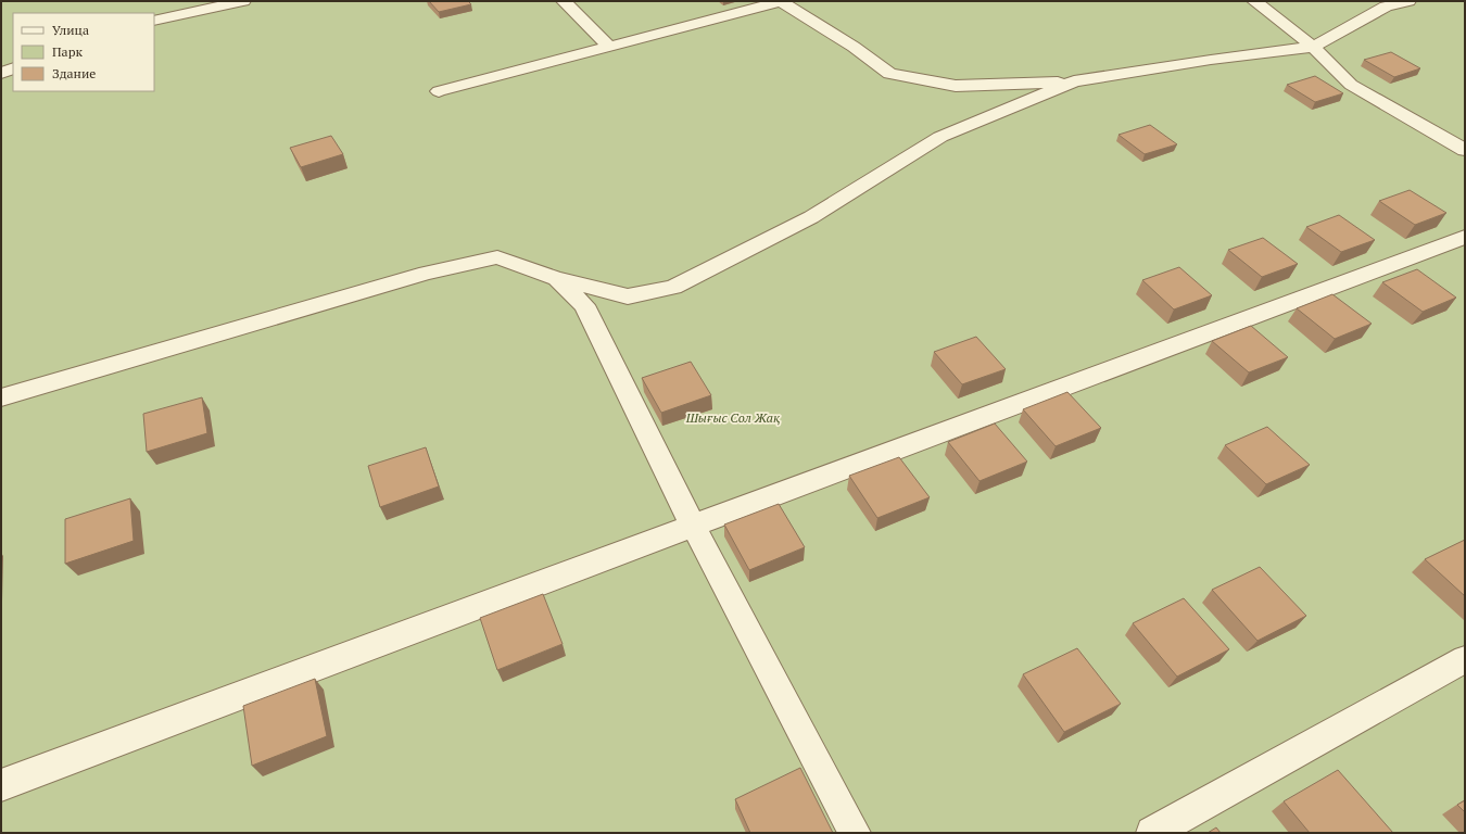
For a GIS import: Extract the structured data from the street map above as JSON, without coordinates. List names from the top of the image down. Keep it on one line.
{"parks":["Шығыс Сол Жақ"],"legend":["Улица","Парк","Здание"]}
